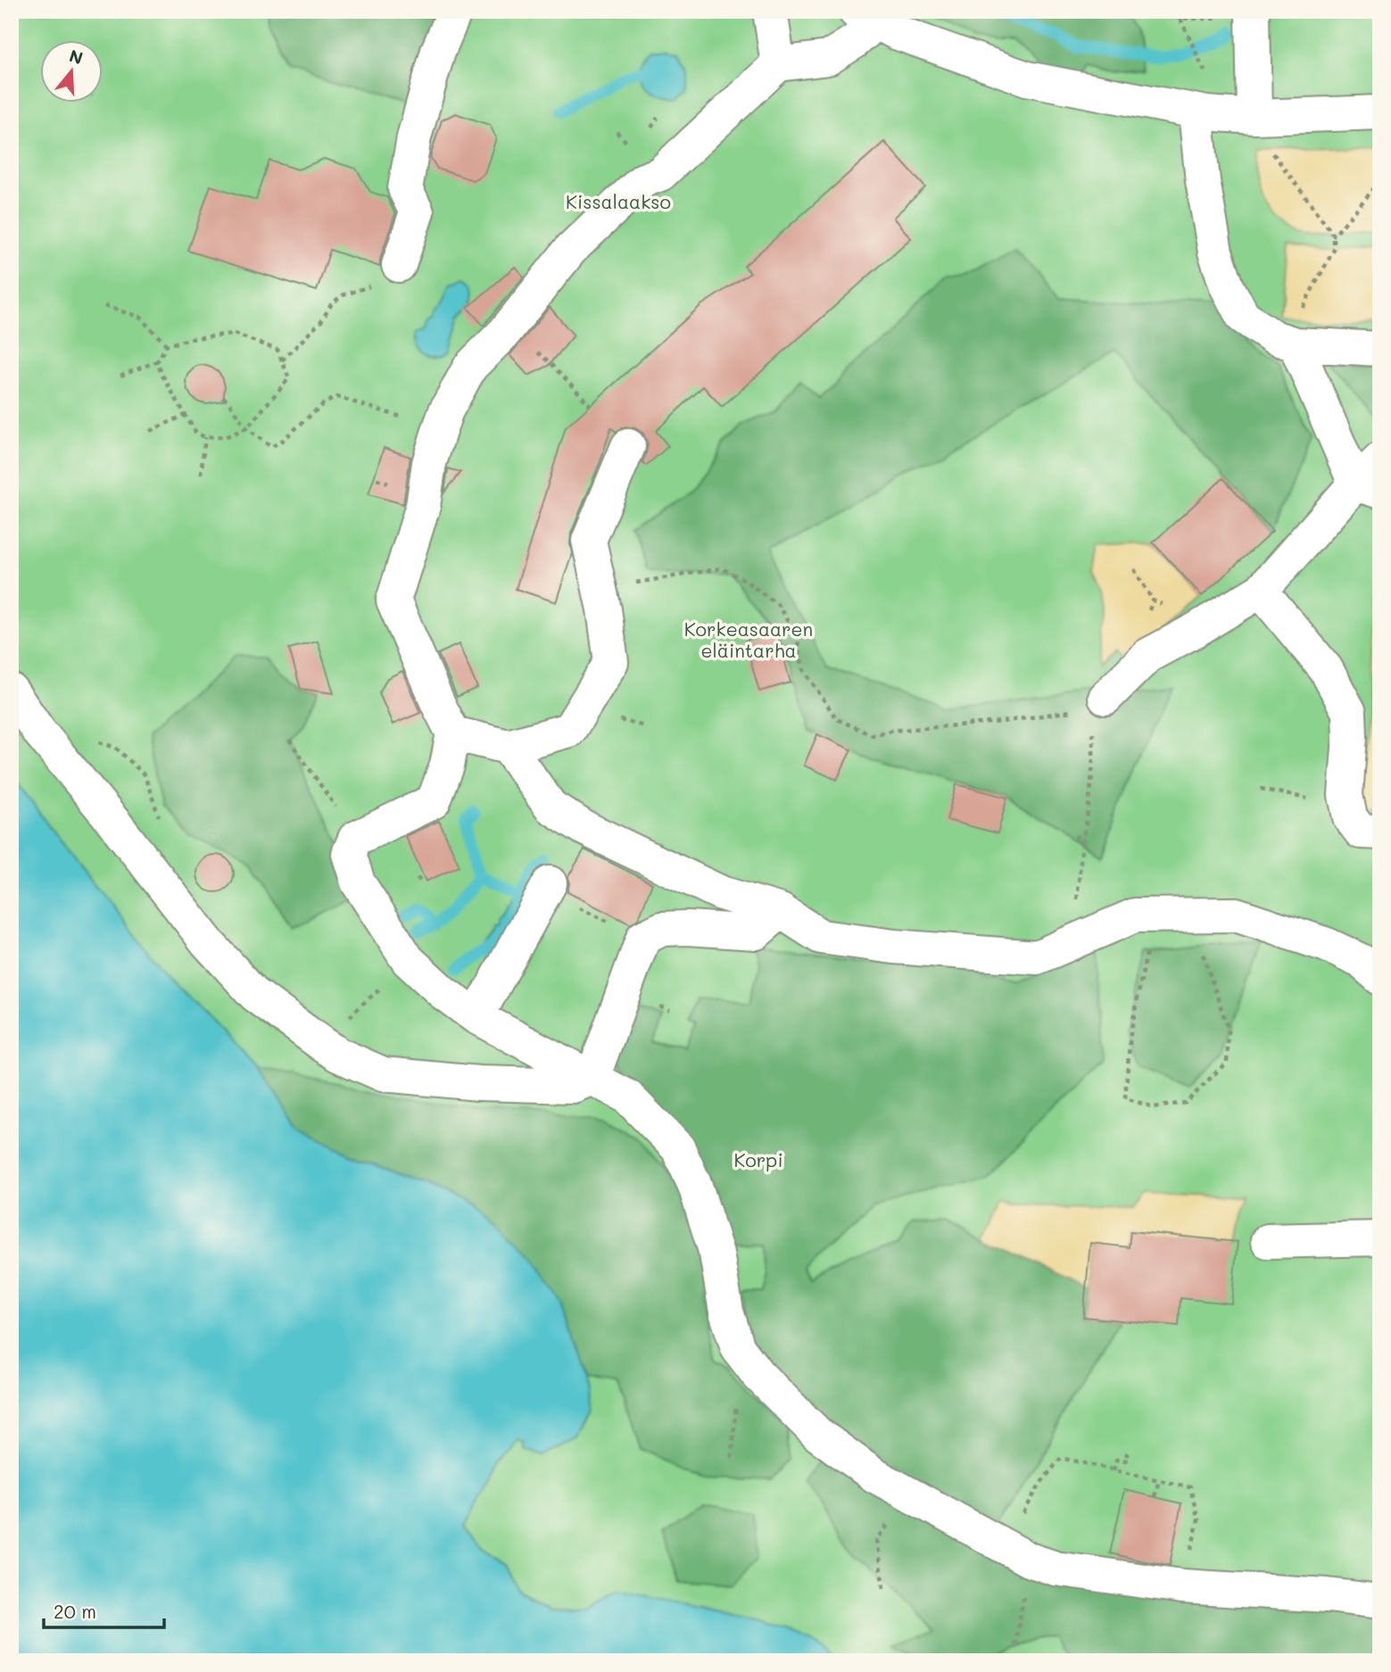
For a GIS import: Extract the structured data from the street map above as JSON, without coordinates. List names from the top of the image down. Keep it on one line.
{"parks":["Kissalaakso","Korkeasaaren eläintarha","Korpi"],"scale_bar":"20 m","north":"top"}
